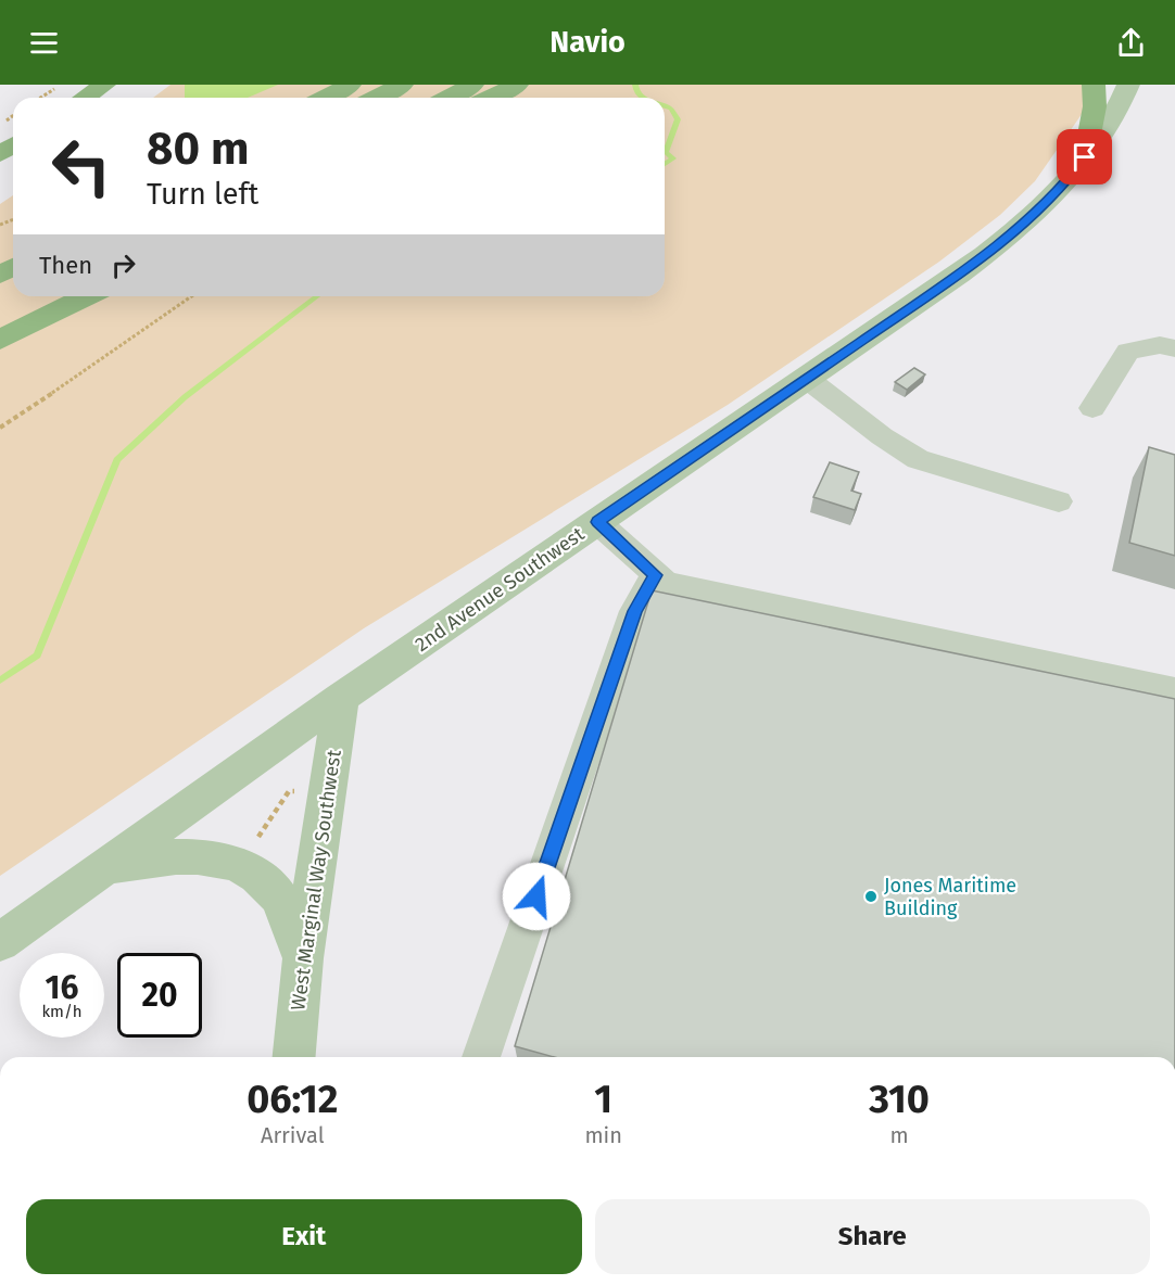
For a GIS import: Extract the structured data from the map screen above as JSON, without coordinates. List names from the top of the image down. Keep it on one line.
{"streets":{"main road":["2nd Avenue Southwest","West Marginal Way Southwest"]},"crossings":[["2nd Avenue Southwest","West Marginal Way Southwest"]],"places":["Jones Maritime Building"],"page":{"header":"Navio","turn":["80 m","Turn left"],"then":"Then","speed":"16 km/h","limit":"20","eta":["06:12","Arrival","1","min","310","m"],"buttons":["Exit","Share"]}}
